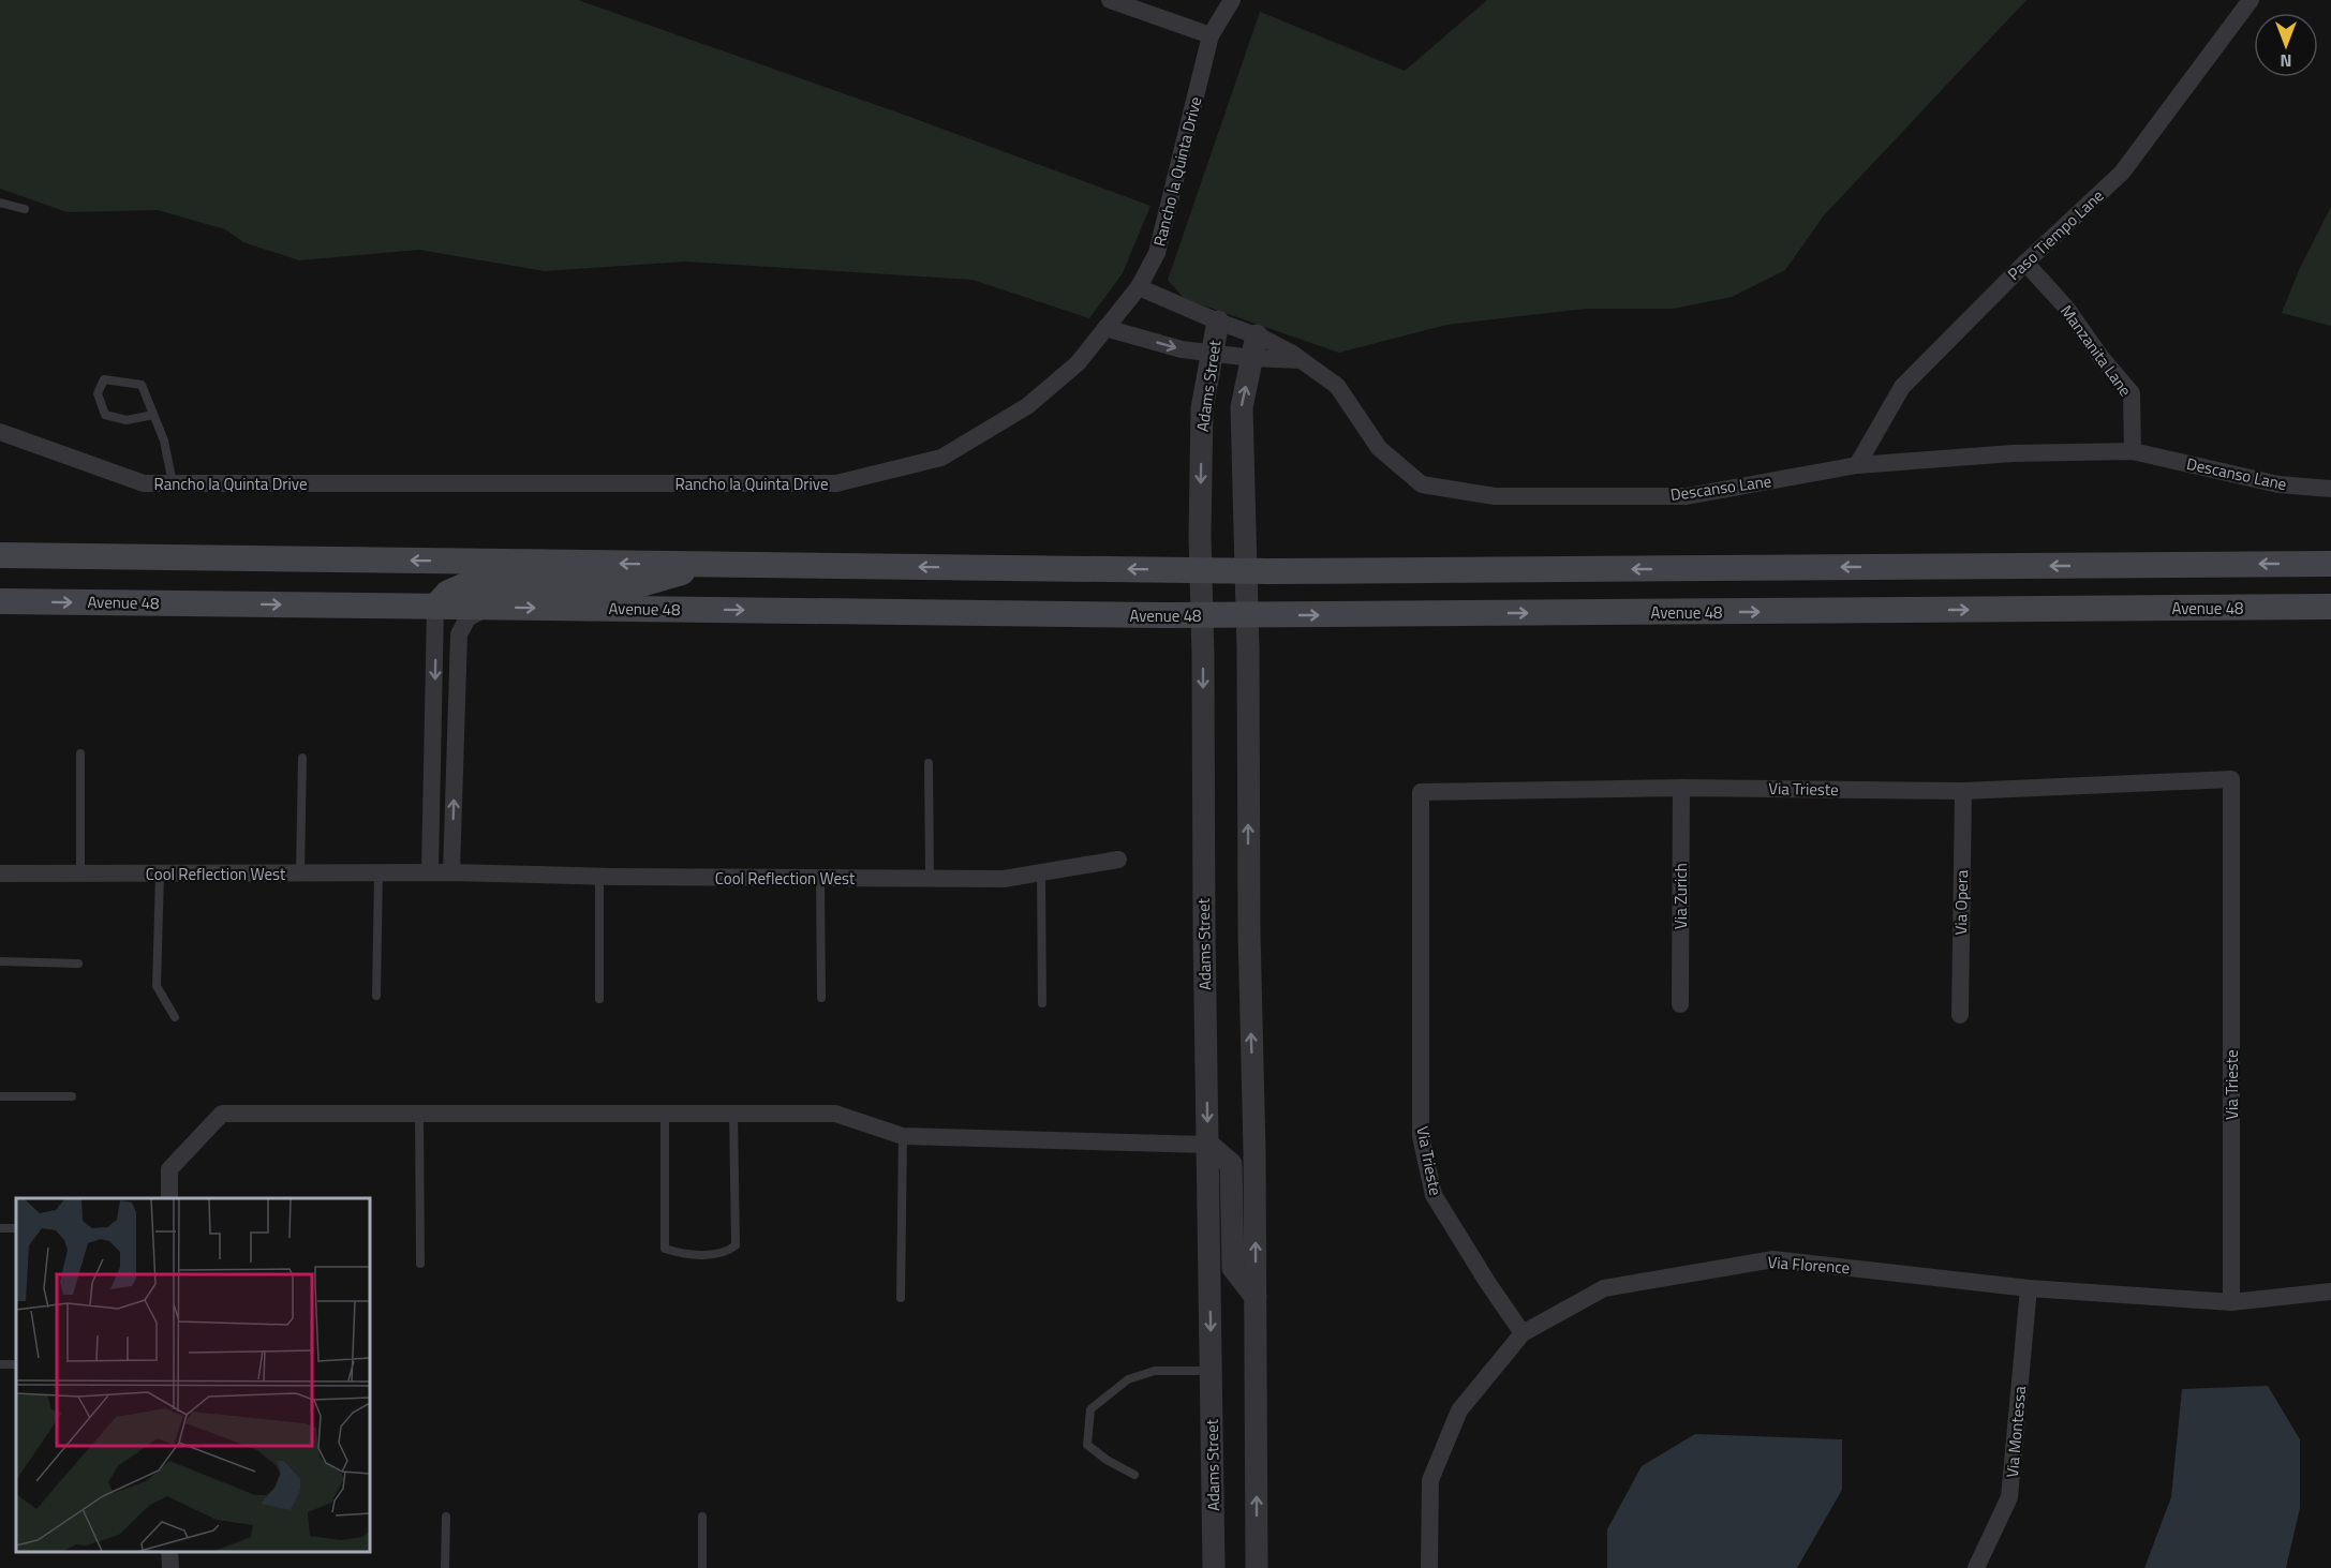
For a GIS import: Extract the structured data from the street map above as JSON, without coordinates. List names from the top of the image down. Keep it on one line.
{"streets":{"main road":["Avenue 48"],"street":["Rancho la Quinta Drive","Paso Tiempo Lane","Manzanita Lane","Adams Street","Descanso Lane","Via Trieste","Cool Reflection West","Via Zurich","Via Opera","Via Florence","Via Montessa"]},"crossings":[["Paso Tiempo Lane","Manzanita Lane"],["Paso Tiempo Lane","Descanso Lane"],["Manzanita Lane","Descanso Lane"],["Adams Street","Avenue 48"],["Via Trieste","Via Zurich"],["Via Trieste","Via Opera"],["Via Trieste","Via Florence"],["Via Florence","Via Montessa"]],"north":"bottom"}
